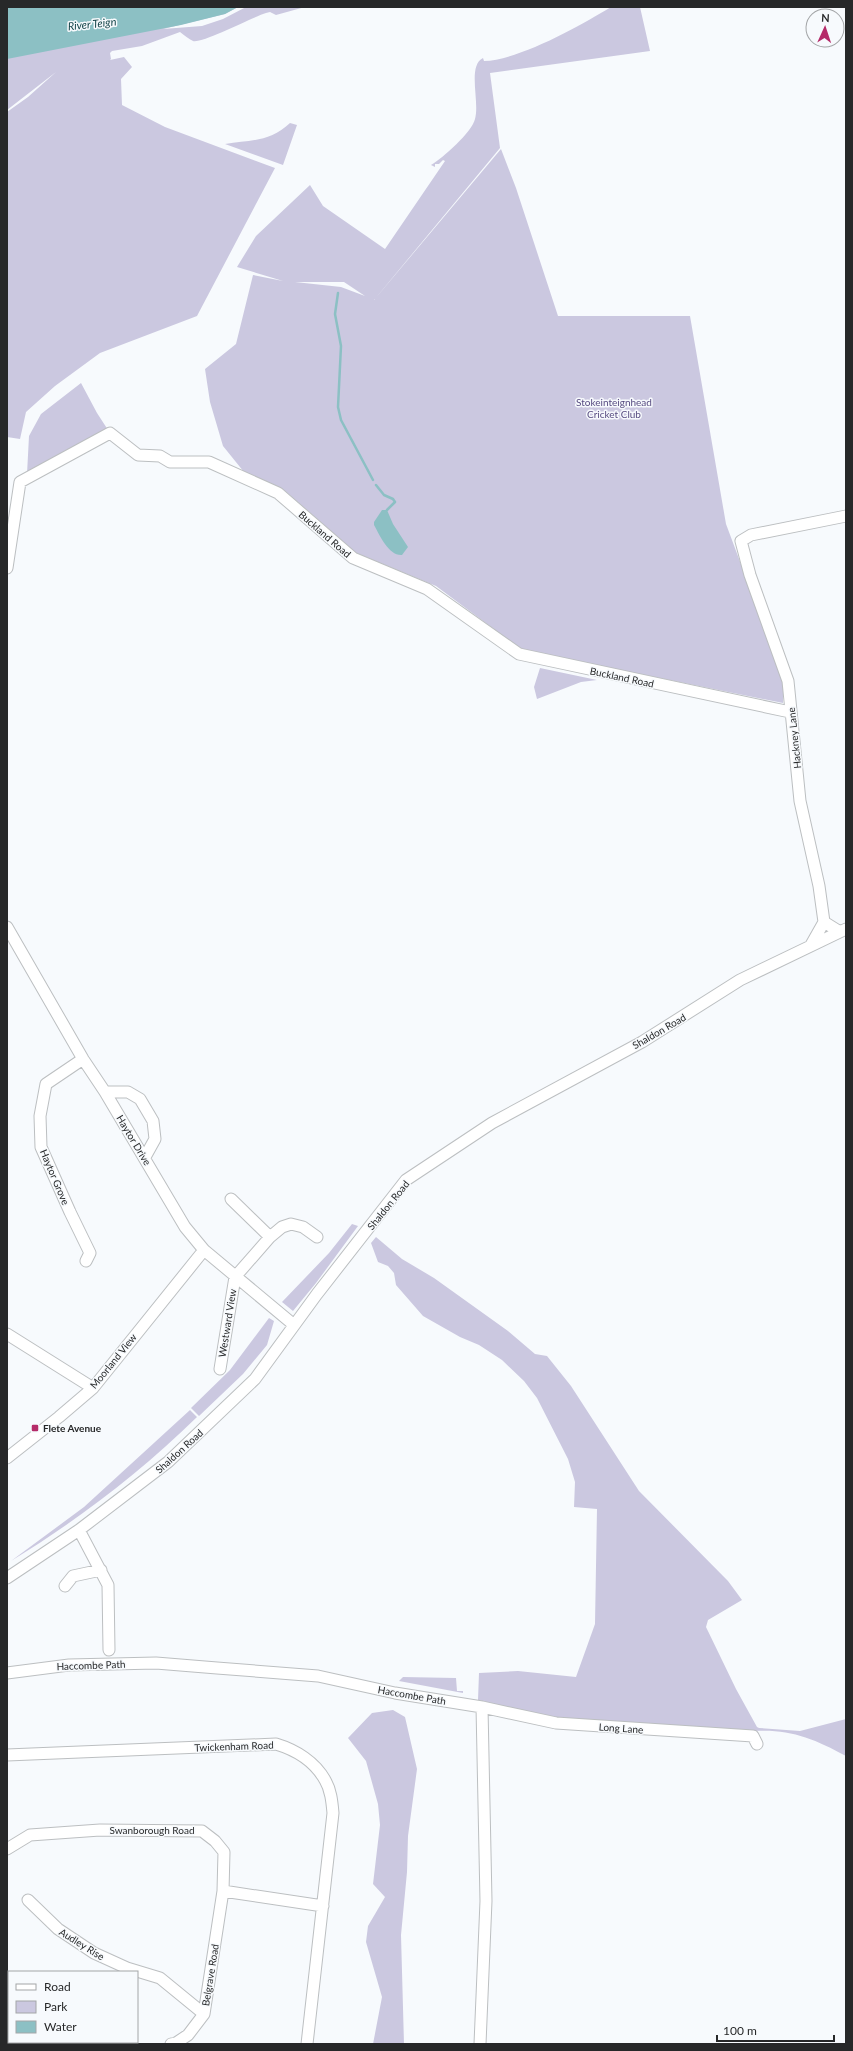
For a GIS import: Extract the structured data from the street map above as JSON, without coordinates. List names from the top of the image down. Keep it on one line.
{"streets":{"street":["Buckland Road","Hackney Lane","Shaldon Road","Haytor Drive","Haytor Grove","Westward View","Moorland View","Haccombe Path","Long Lane","Twickenham Road","Swanborough Road","Audley Rise","Belgrave Road"]},"crossings":[["Buckland Road","Hackney Lane"],["Shaldon Road","Haytor Drive"],["Haytor Drive","Haytor Grove"],["Haytor Drive","Westward View"],["Haytor Drive","Moorland View"],["Haccombe Path","Long Lane"],["Swanborough Road","Belgrave Road"],["Audley Rise","Belgrave Road"]],"water":["River Teign"],"parks":["Stokeinteignhead Cricket Club"],"places":{"transit":["Flete Avenue"]},"legend":["Road","Park","Water"],"scale_bar":"100 m","north":"top"}
